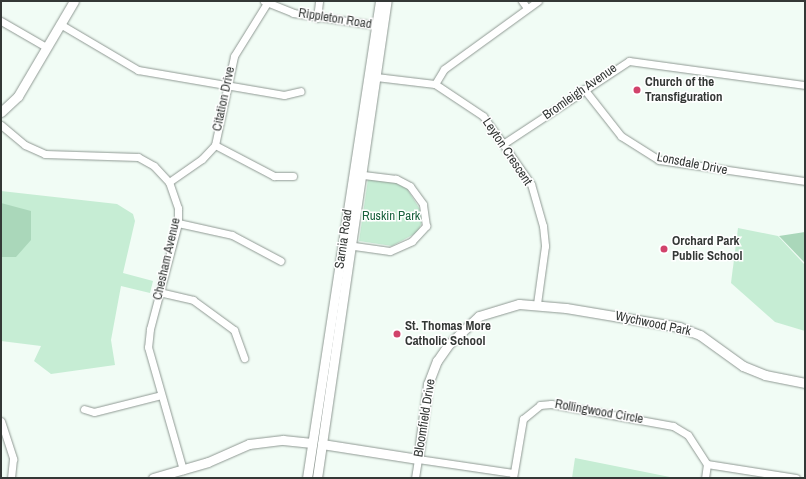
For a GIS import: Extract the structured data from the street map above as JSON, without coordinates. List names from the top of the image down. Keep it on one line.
{"streets":{"street":["Rippleton Road","Bromleigh Avenue","Citation Drive","Leyton Crescent","Lonsdale Drive","Sarnia Road","Chesham Avenue","Wychwood Park","Rollingwood Circle","Bloomfield Drive"]},"crossings":[["Rippleton Road","Citation Drive"],["Rippleton Road","Sarnia Road"],["Bromleigh Avenue","Leyton Crescent"],["Bromleigh Avenue","Lonsdale Drive"],["Citation Drive","Chesham Avenue"],["Leyton Crescent","Sarnia Road"],["Leyton Crescent","Wychwood Park"],["Leyton Crescent","Bloomfield Drive"],["Wychwood Park","Bloomfield Drive"]],"parks":["Ruskin Park"],"places":["Church of the Transfiguration","Orchard Park Public School","St. Thomas More Catholic School"]}
